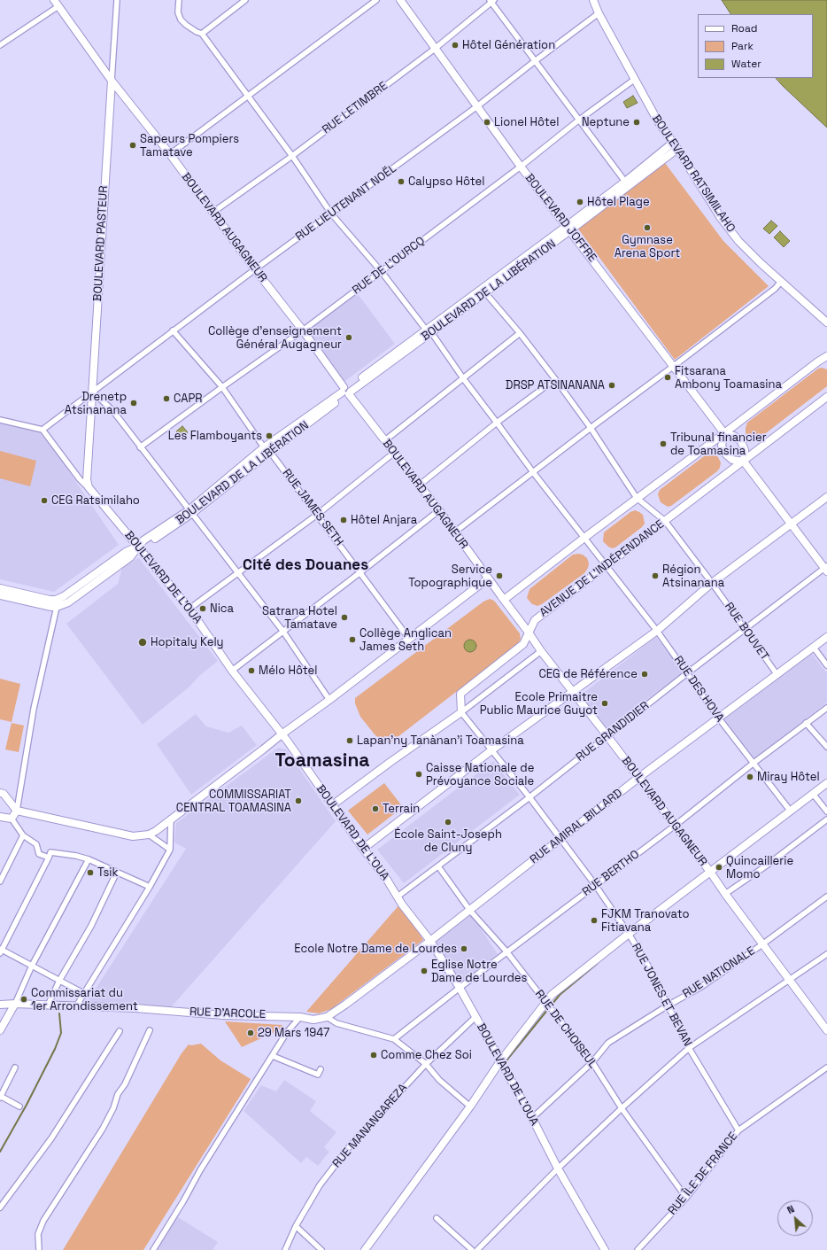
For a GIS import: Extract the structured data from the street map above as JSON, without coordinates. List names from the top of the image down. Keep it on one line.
{"streets":{"street":["RUE LETIMBRE","BOULEVARD RATSIMILAHO","RUE LIEUTENANT NOËL","BOULEVARD JOFFRE","BOULEVARD AUGAGNEUR","BOULEVARD PASTEUR","RUE DE L'OURCQ","BOULEVARD DE LA LIBÉRATION","RUE JAMES SETH","AVENUE DE L'INDÉPENDANCE","BOULEVARD DE L'OUA","RUE BOUVET","RUE DES HOVA","RUE GRANDIDIER","RUE AMIRAL BILLARD","RUE BERTHO","RUE NATIONALE","RUE JONES ET BEVAN","RUE D'ARCOLE","RUE DE CHOISEUL","RUE MANANGAREZA","RUE ÎLE DE FRANCE"]},"crossings":[["RUE LETIMBRE","BOULEVARD JOFFRE"],["RUE LETIMBRE","BOULEVARD AUGAGNEUR"],["RUE LETIMBRE","RUE DES HOVA"],["BOULEVARD RATSIMILAHO","RUE LIEUTENANT NOËL"],["BOULEVARD RATSIMILAHO","RUE DE L'OURCQ"],["BOULEVARD RATSIMILAHO","BOULEVARD DE LA LIBÉRATION"],["RUE LIEUTENANT NOËL","BOULEVARD JOFFRE"],["RUE LIEUTENANT NOËL","BOULEVARD AUGAGNEUR"],["RUE LIEUTENANT NOËL","BOULEVARD PASTEUR"],["RUE LIEUTENANT NOËL","RUE JAMES SETH"],["RUE LIEUTENANT NOËL","BOULEVARD DE L'OUA"],["RUE LIEUTENANT NOËL","RUE DES HOVA"],["BOULEVARD JOFFRE","RUE DE L'OURCQ"],["BOULEVARD JOFFRE","BOULEVARD DE LA LIBÉRATION"],["BOULEVARD AUGAGNEUR","BOULEVARD PASTEUR"],["BOULEVARD AUGAGNEUR","RUE DE L'OURCQ"],["BOULEVARD AUGAGNEUR","BOULEVARD DE LA LIBÉRATION"],["BOULEVARD AUGAGNEUR","AVENUE DE L'INDÉPENDANCE"],["BOULEVARD AUGAGNEUR","RUE GRANDIDIER"],["BOULEVARD AUGAGNEUR","RUE AMIRAL BILLARD"],["BOULEVARD AUGAGNEUR","RUE BERTHO"],["BOULEVARD AUGAGNEUR","RUE NATIONALE"],["BOULEVARD PASTEUR","BOULEVARD DE L'OUA"],["RUE DE L'OURCQ","RUE JAMES SETH"],["RUE DE L'OURCQ","RUE DES HOVA"],["BOULEVARD DE LA LIBÉRATION","RUE JAMES SETH"],["BOULEVARD DE LA LIBÉRATION","BOULEVARD DE L'OUA"],["BOULEVARD DE LA LIBÉRATION","RUE BOUVET"],["BOULEVARD DE LA LIBÉRATION","RUE DES HOVA"],["AVENUE DE L'INDÉPENDANCE","RUE BOUVET"],["AVENUE DE L'INDÉPENDANCE","RUE DES HOVA"],["AVENUE DE L'INDÉPENDANCE","RUE JONES ET BEVAN"],["BOULEVARD DE L'OUA","RUE GRANDIDIER"],["BOULEVARD DE L'OUA","RUE AMIRAL BILLARD"],["BOULEVARD DE L'OUA","RUE BERTHO"],["BOULEVARD DE L'OUA","RUE NATIONALE"],["BOULEVARD DE L'OUA","RUE D'ARCOLE"],["BOULEVARD DE L'OUA","RUE MANANGAREZA"],["RUE BOUVET","RUE GRANDIDIER"],["RUE BOUVET","RUE AMIRAL BILLARD"],["RUE DES HOVA","RUE GRANDIDIER"],["RUE DES HOVA","RUE AMIRAL BILLARD"],["RUE DES HOVA","RUE BERTHO"],["RUE GRANDIDIER","RUE JONES ET BEVAN"],["RUE GRANDIDIER","RUE DE CHOISEUL"],["RUE AMIRAL BILLARD","RUE JONES ET BEVAN"],["RUE AMIRAL BILLARD","RUE D'ARCOLE"],["RUE AMIRAL BILLARD","RUE DE CHOISEUL"],["RUE BERTHO","RUE JONES ET BEVAN"],["RUE BERTHO","RUE DE CHOISEUL"],["RUE NATIONALE","RUE JONES ET BEVAN"],["RUE NATIONALE","RUE DE CHOISEUL"],["RUE JONES ET BEVAN","RUE ÎLE DE FRANCE"],["RUE DE CHOISEUL","RUE ÎLE DE FRANCE"]],"districts":["Cité des Douanes","Toamasina"],"places":["Hôtel Génération","Lionel Hôtel","Neptune","Sapeurs Pompiers Tamatave","Calypso Hôtel","Hôtel Plage","Gymnase Arena Sport","Collège d'enseignement Général Augagneur","Fitsarana Ambony Toamasina","DRSP ATSINANANA","CAPR","Drenetp Atsinanana","Les Flamboyants","Tribunal financier de Toamasina","CEG Ratsimilaho","Hôtel Anjara","Service Topographique","Région Atsinanana","Nica","Satrana Hotel Tamatave","Collège Anglican James Seth","Hopitaly Kely","Mélo Hôtel","CEG de Référence","Ecole Primaitre Public Maurice Guyot","Lapan'ny Tanànan'i Toamasina","Caisse Nationale de Prévoyance Sociale","Miray Hôtel","COMMISSARIAT CENTRAL TOAMASINA","Terrain","École Saint-Joseph de Cluny","Quincaillerie Momo","Tsik","FJKM Tranovato Fitiavana","Ecole Notre Dame de Lourdes","Eglise Notre Dame de Lourdes","Commissariat du 1er Arrondissement","29 Mars 1947","Comme Chez Soi"],"legend":["Road","Park","Water"],"north":"top left"}
